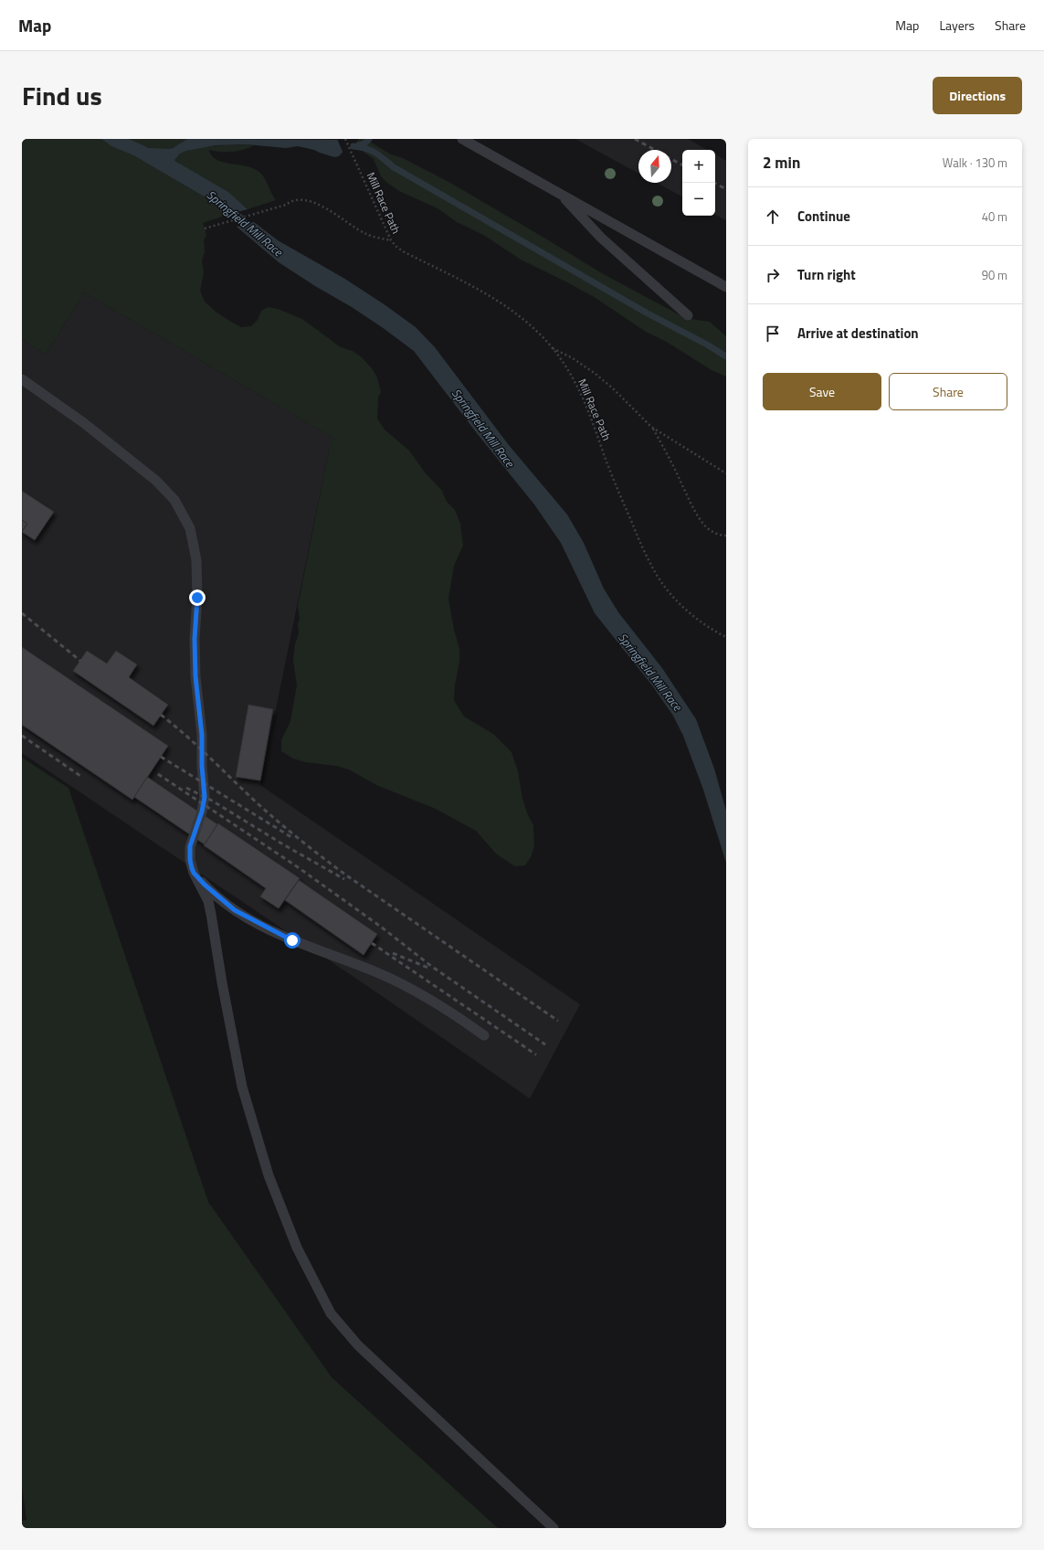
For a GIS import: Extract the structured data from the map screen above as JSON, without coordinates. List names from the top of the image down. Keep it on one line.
{"streets":{"path":["Mill Race Path"]},"water":["Springfield Mill Race"],"north":"top","page":{"header":"Map","nav":["Map","Layers","Share"],"title":"Find us","buttons":["Directions",["Save","Share"]],"heading":["2 min","Walk · 130 m"],"map_buttons":["+","−"],"list":[["Continue","40 m"],["Turn right","90 m"],"Arrive at destination"]}}
